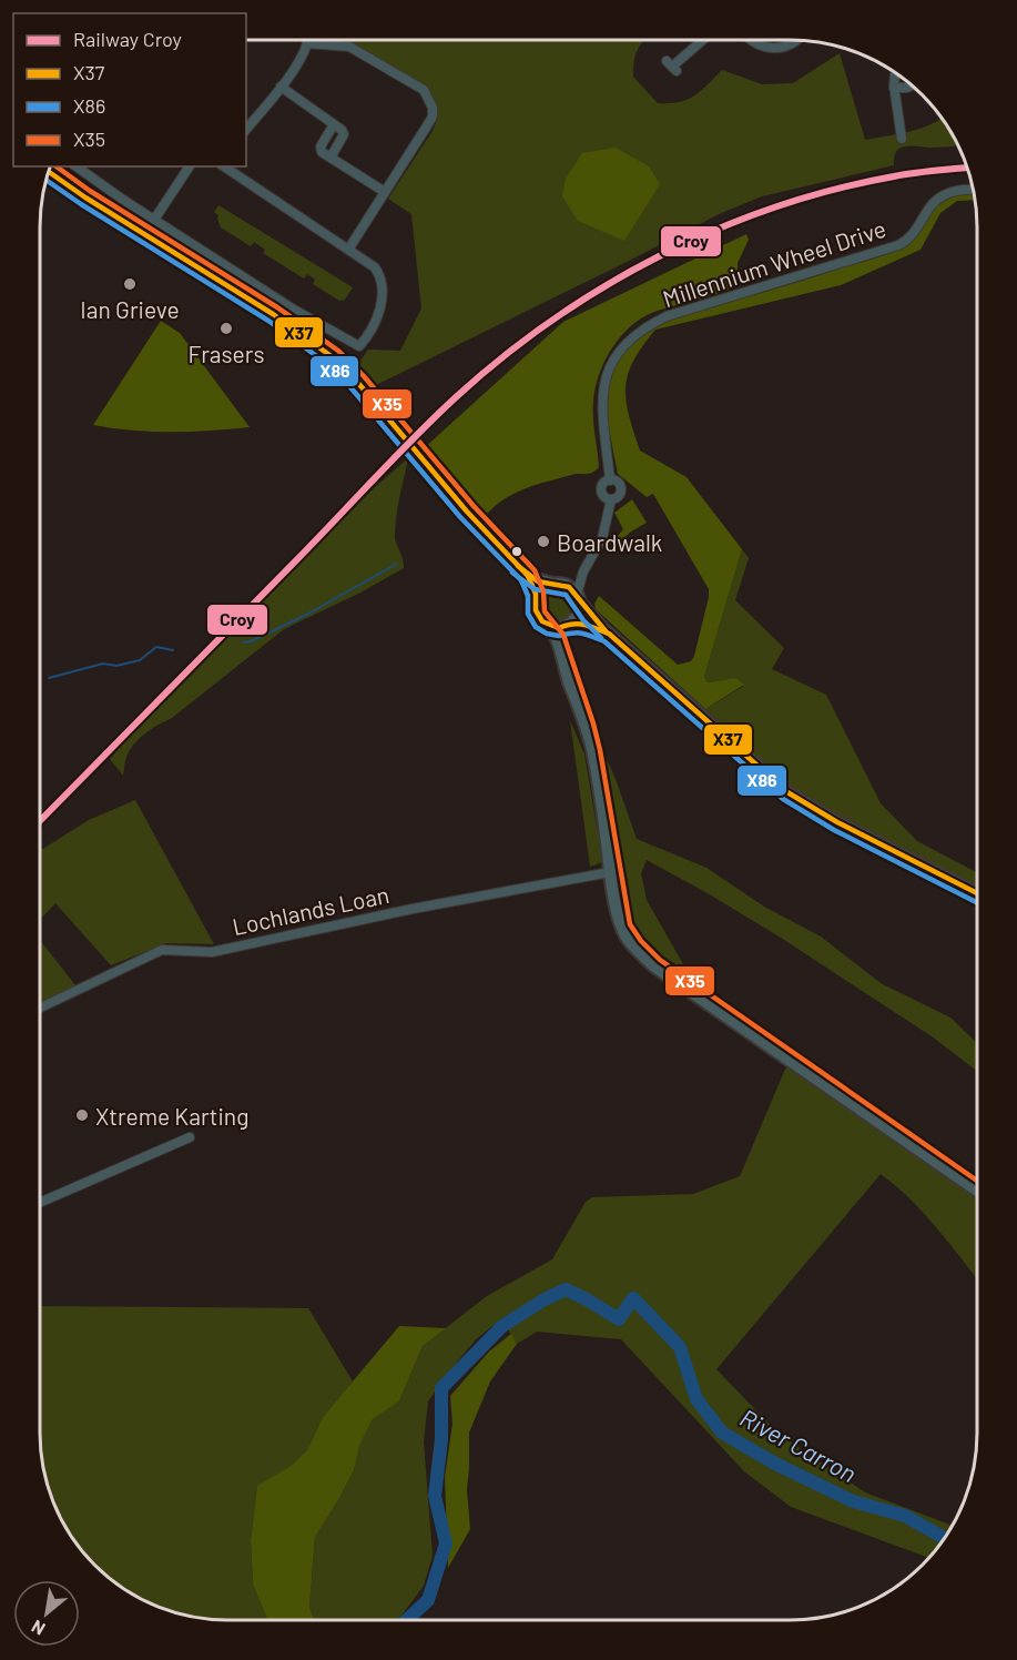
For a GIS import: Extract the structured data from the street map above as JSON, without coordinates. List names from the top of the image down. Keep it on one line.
{"streets":{"street":["Millennium Wheel Drive","Lochlands Loan"]},"water":["River Carron"],"places":["Ian Grieve","Frasers","Boardwalk","Xtreme Karting"],"lines":["transit line X35","rail line Croy","transit line X37","transit line X86"],"legend":["Railway Croy","X37","X86","X35"],"north":"bottom left"}
